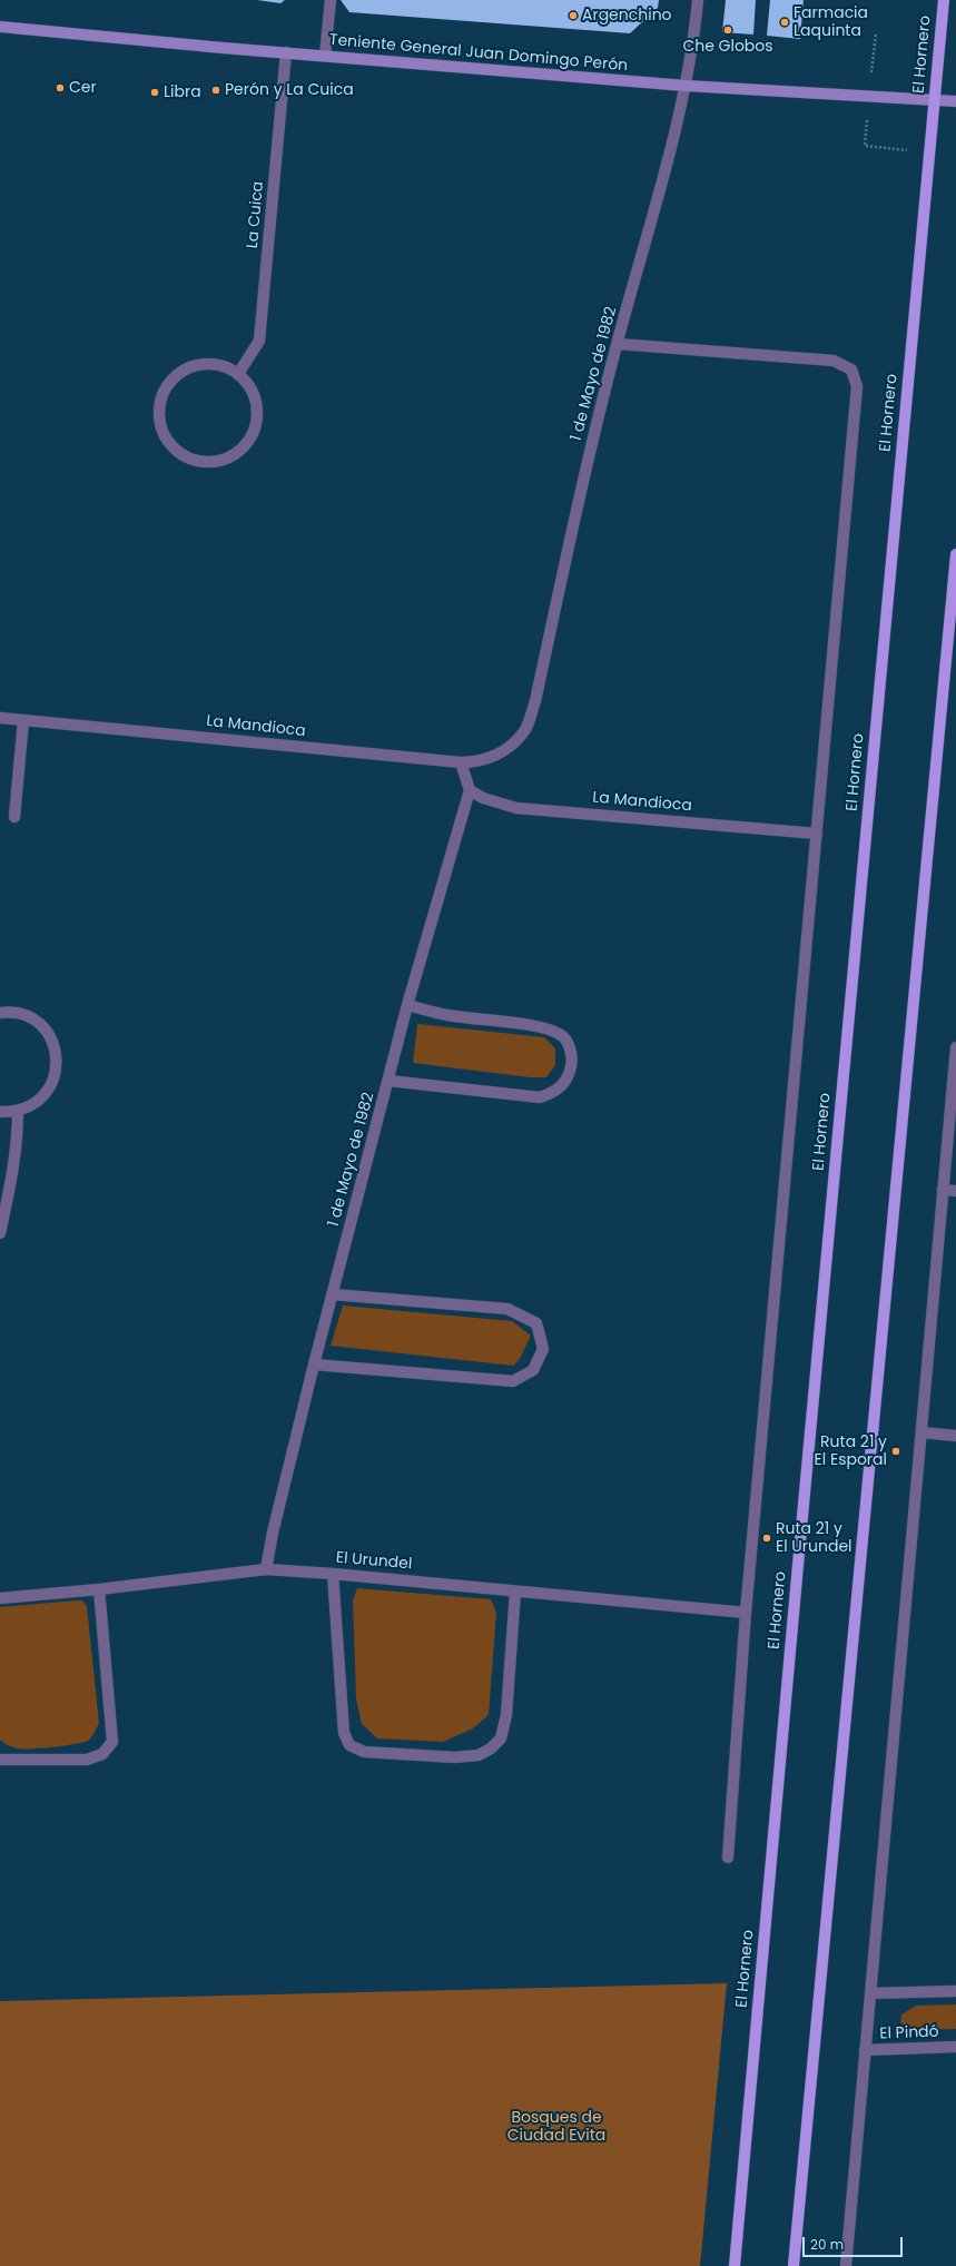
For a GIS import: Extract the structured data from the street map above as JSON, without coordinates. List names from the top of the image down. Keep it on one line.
{"streets":{"main road":["Teniente General Juan Domingo Perón","El Hornero"],"street":["La Cuica","1 de Mayo de 1982","La Mandioca","El Urundel","El Pindó"]},"crossings":[["Teniente General Juan Domingo Perón","El Hornero"],["Teniente General Juan Domingo Perón","La Cuica"],["Teniente General Juan Domingo Perón","1 de Mayo de 1982"],["El Hornero","1 de Mayo de 1982"],["El Hornero","La Mandioca"],["El Hornero","El Urundel"],["1 de Mayo de 1982","La Mandioca"],["1 de Mayo de 1982","El Urundel"]],"parks":["Bosques de Ciudad Evita"],"places":["Argenchino","Farmacia Laquinta","Che Globos","Cer","Perón y La Cuica","Libra","Ruta 21 y El Esporal","Ruta 21 y El Urundel"],"scale_bar":"20 m"}
